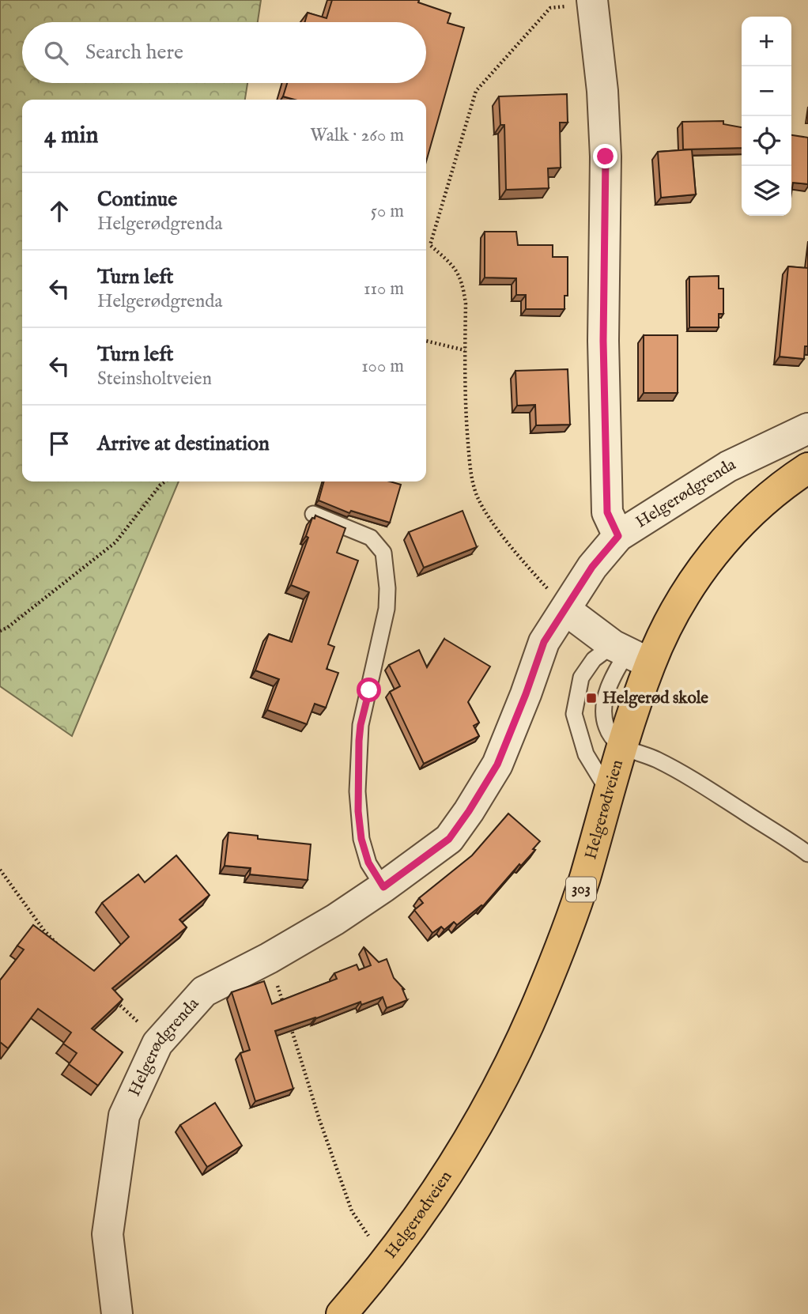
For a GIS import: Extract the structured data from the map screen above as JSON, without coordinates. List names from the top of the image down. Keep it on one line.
{"streets":{"main road":["Helgerødveien","303"],"street":["Helgerødgrenda"]},"places":{"transit":["Helgerød skole"]},"page":{"map_buttons":["+","−"],"search":"Search here","heading":["4 min","Walk · 260 m"],"list":[["Continue","Helgerødgrenda","50 m"],["Turn left","Helgerødgrenda","110 m"],["Turn left","Steinsholtveien","100 m"],"Arrive at destination"]}}
